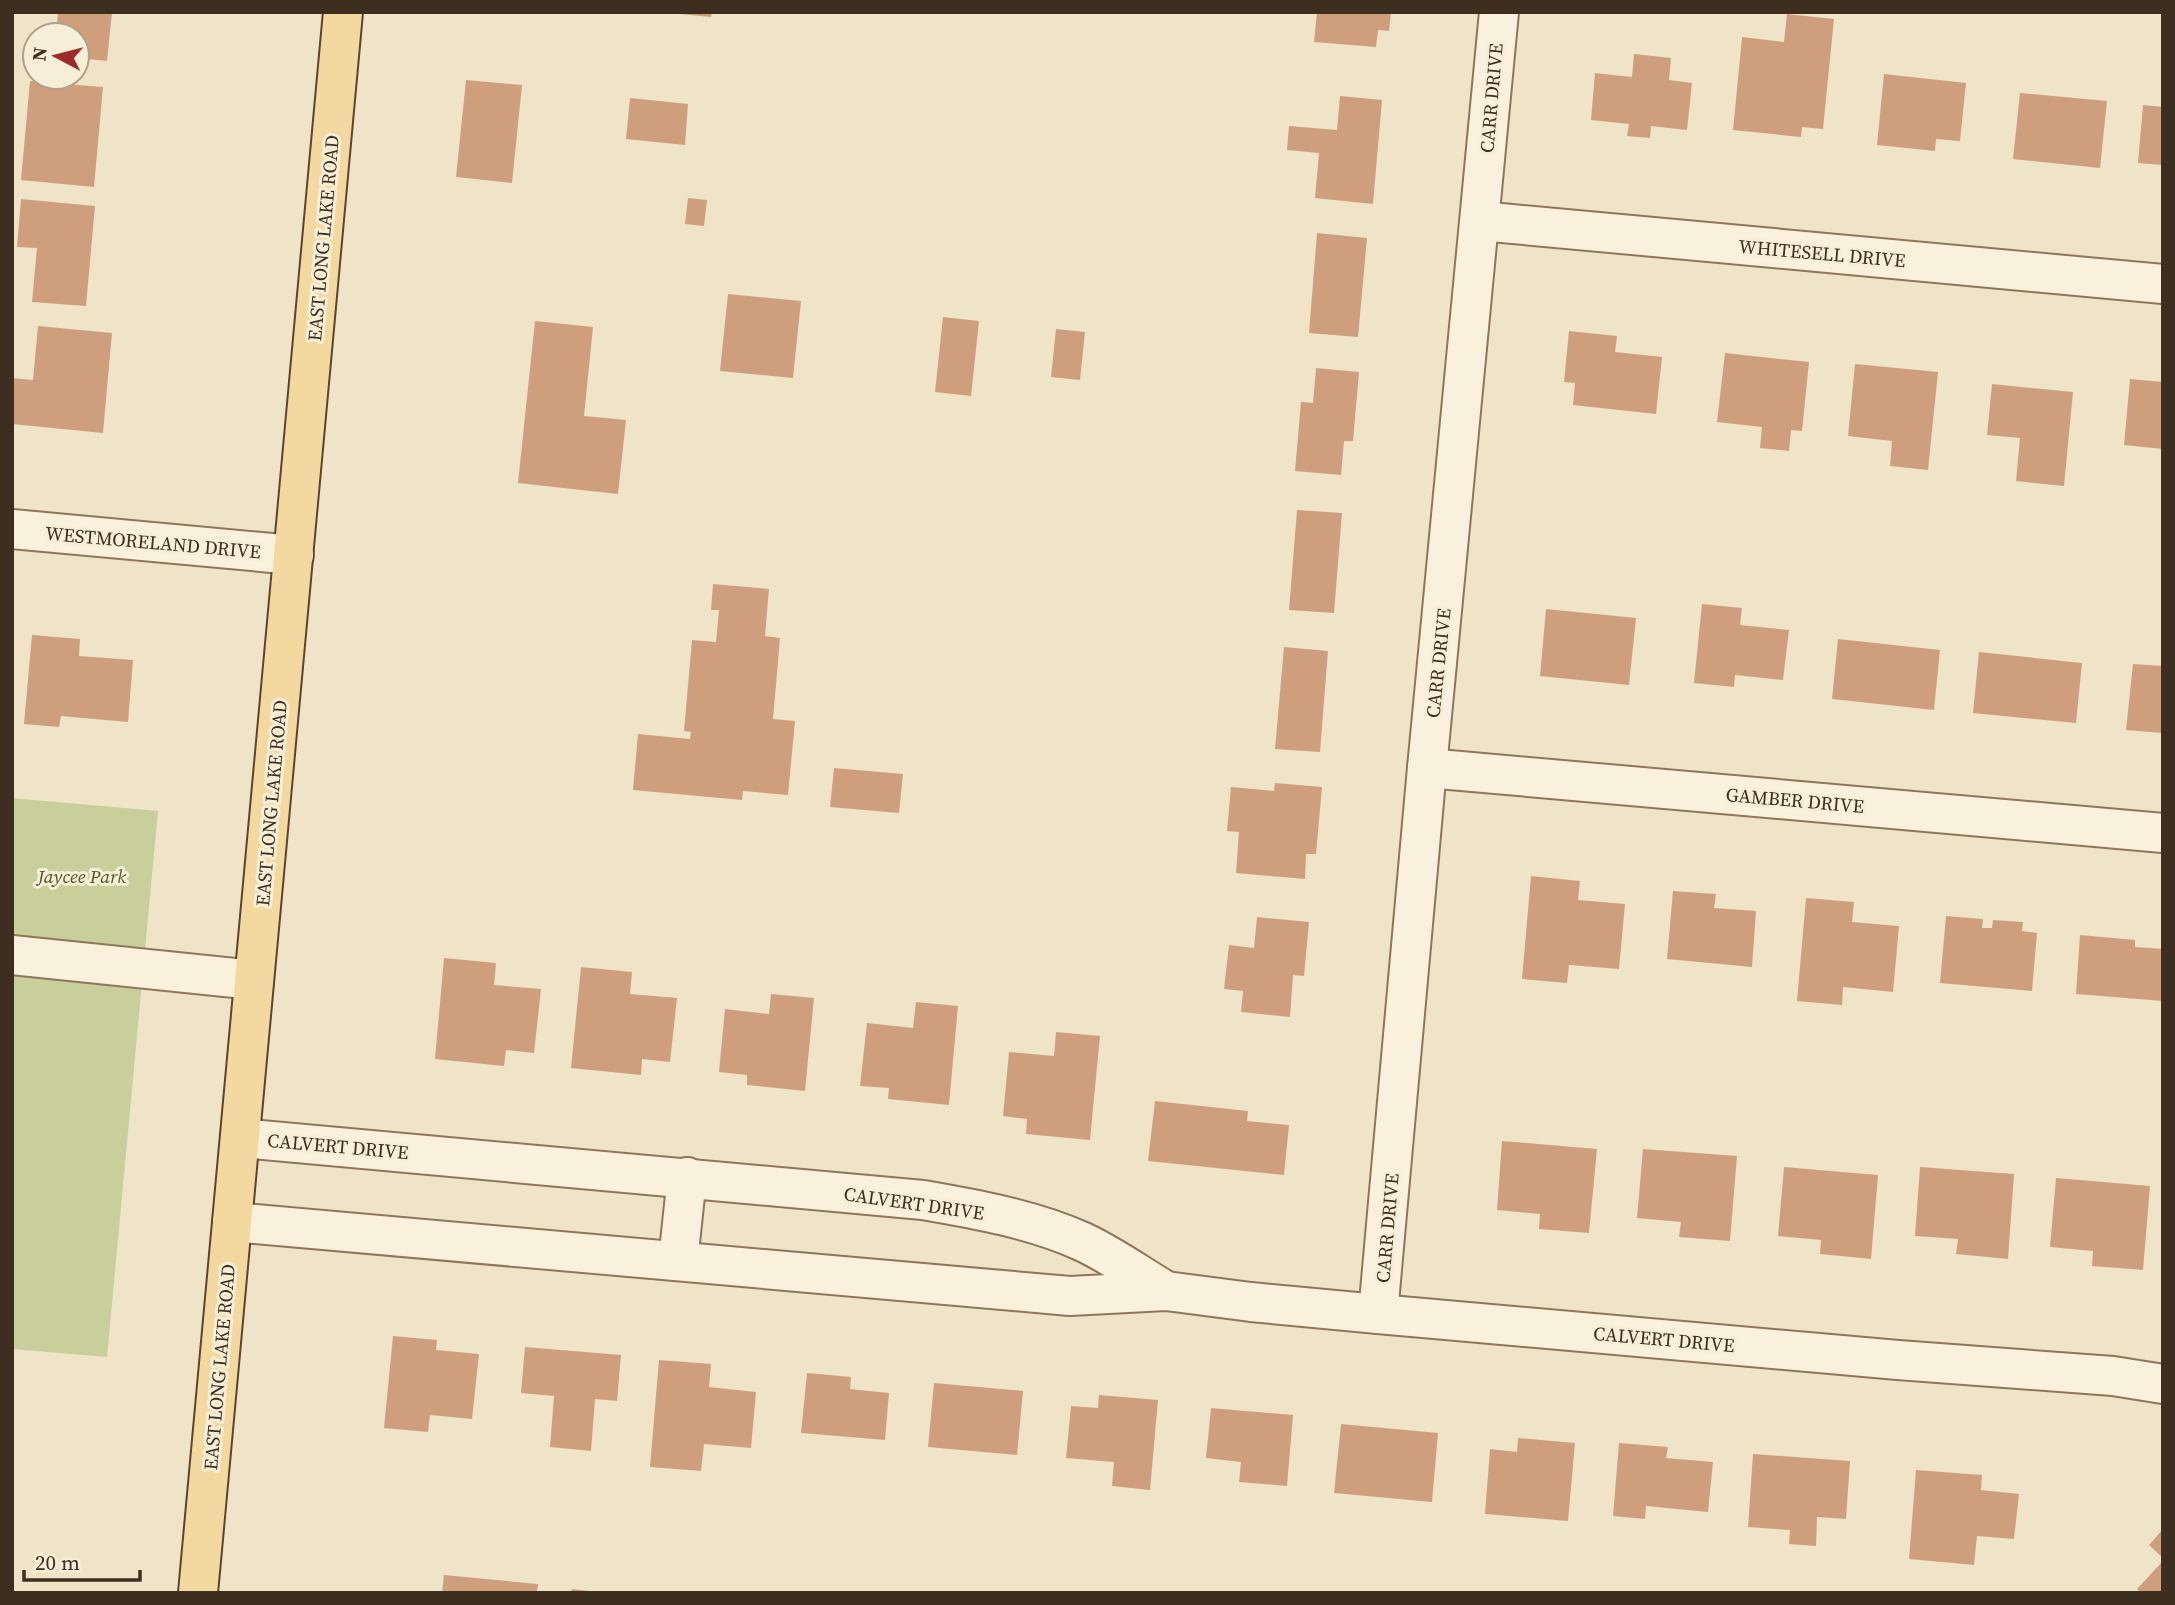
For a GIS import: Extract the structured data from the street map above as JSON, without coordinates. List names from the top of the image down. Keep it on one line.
{"streets":{"main road":["EAST LONG LAKE ROAD"],"street":["CARR DRIVE","WHITESELL DRIVE","WESTMORELAND DRIVE","GAMBER DRIVE","CALVERT DRIVE"]},"crossings":[["CARR DRIVE","WHITESELL DRIVE"],["CARR DRIVE","GAMBER DRIVE"],["CARR DRIVE","CALVERT DRIVE"],["EAST LONG LAKE ROAD","WESTMORELAND DRIVE"],["EAST LONG LAKE ROAD","CALVERT DRIVE"]],"parks":["Jaycee Park"],"scale_bar":"20 m","north":"left"}
